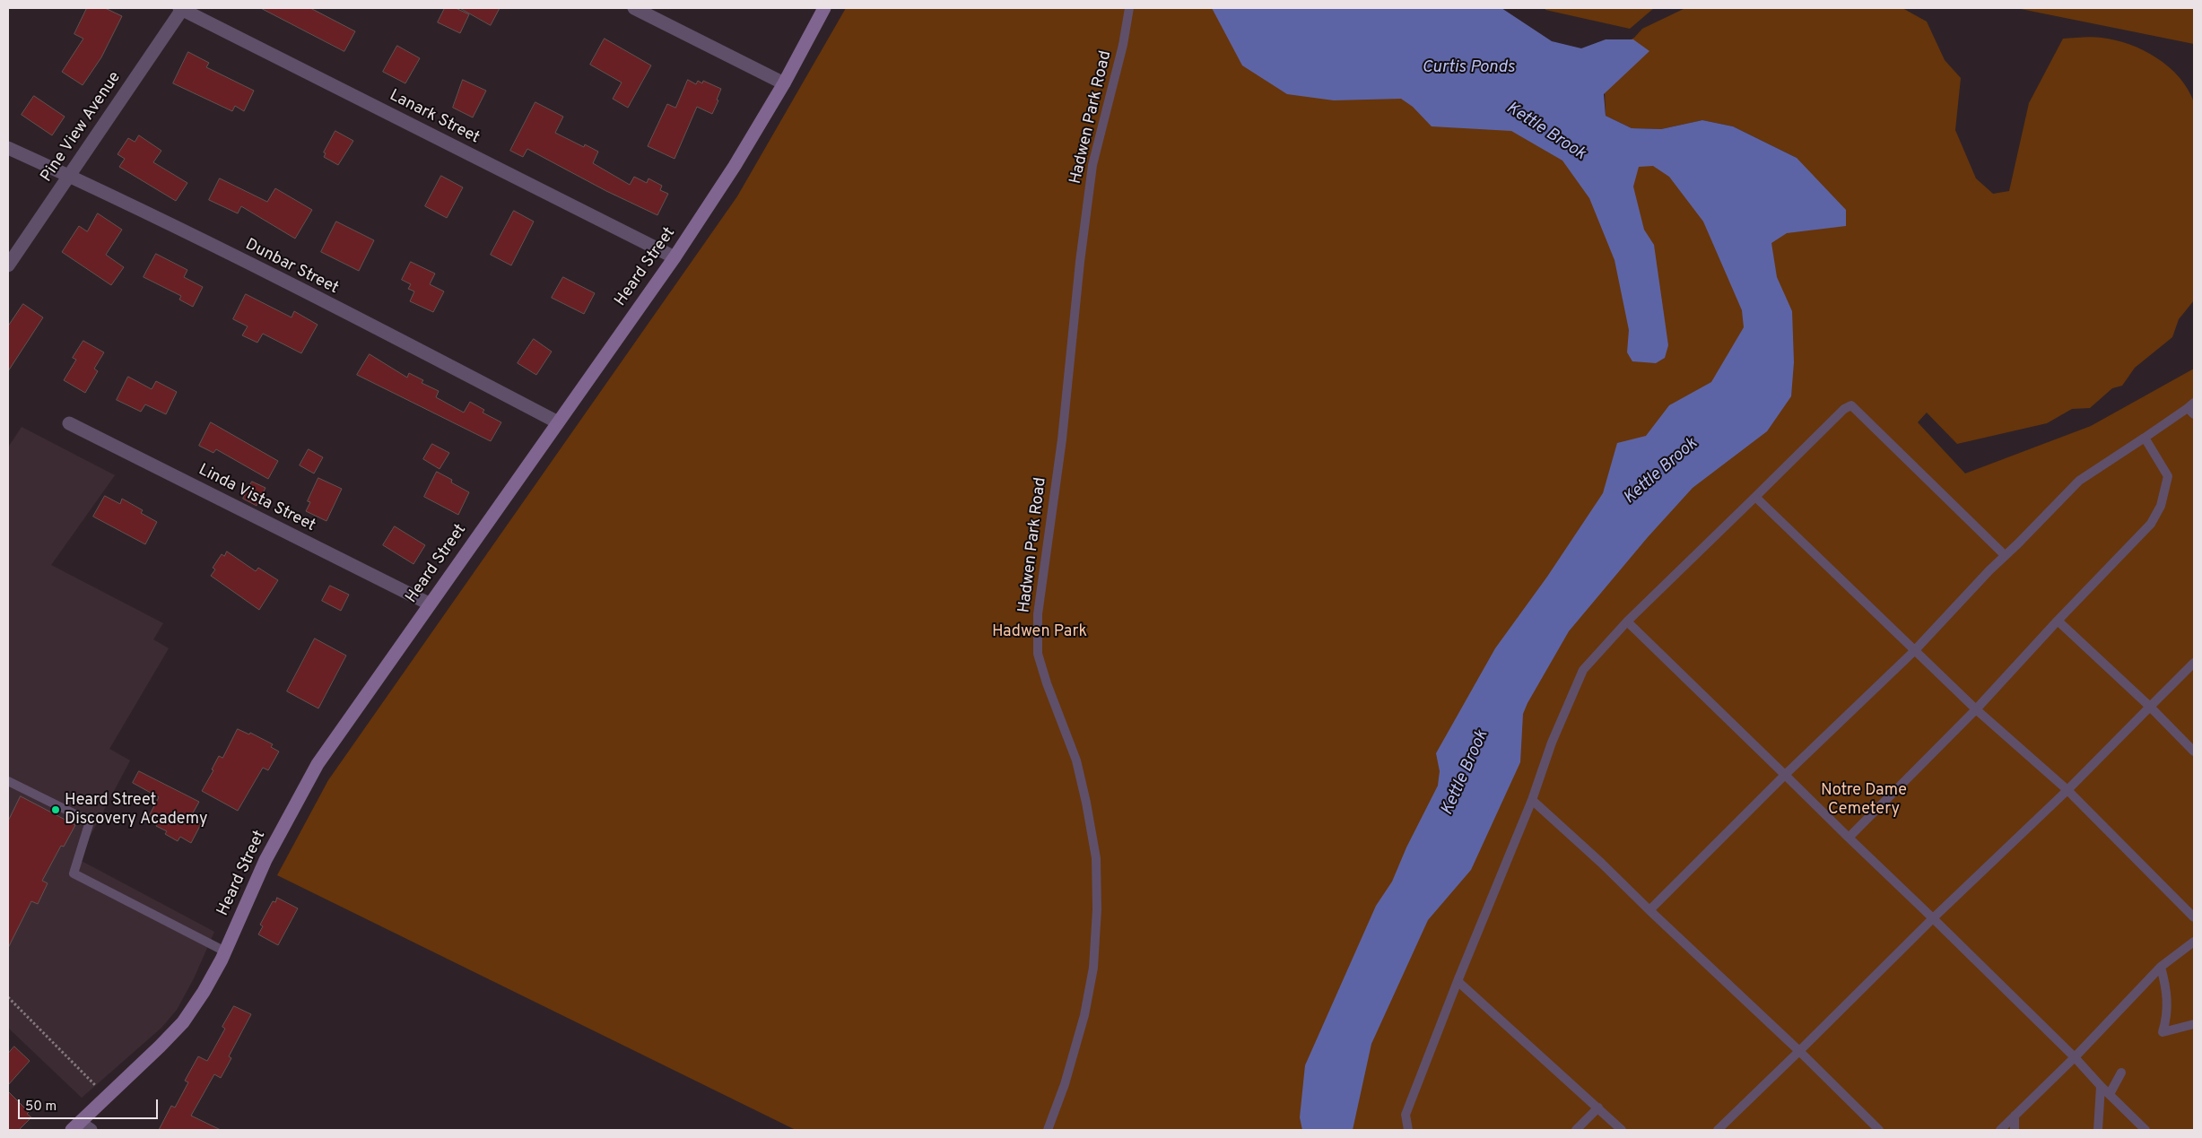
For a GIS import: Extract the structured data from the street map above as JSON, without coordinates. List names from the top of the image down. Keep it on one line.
{"streets":{"street":["Lanark Street","Pine View Avenue","Dunbar Street","Heard Street","Linda Vista Street"],"lane":["Hadwen Park Road"]},"crossings":[["Lanark Street","Pine View Avenue"],["Lanark Street","Heard Street"],["Pine View Avenue","Dunbar Street"],["Dunbar Street","Heard Street"],["Heard Street","Linda Vista Street"]],"water":["Curtis Ponds","Kettle Brook"],"parks":["Hadwen Park","Notre Dame Cemetery"],"places":["Heard Street Discovery Academy"],"scale_bar":"50 m"}
